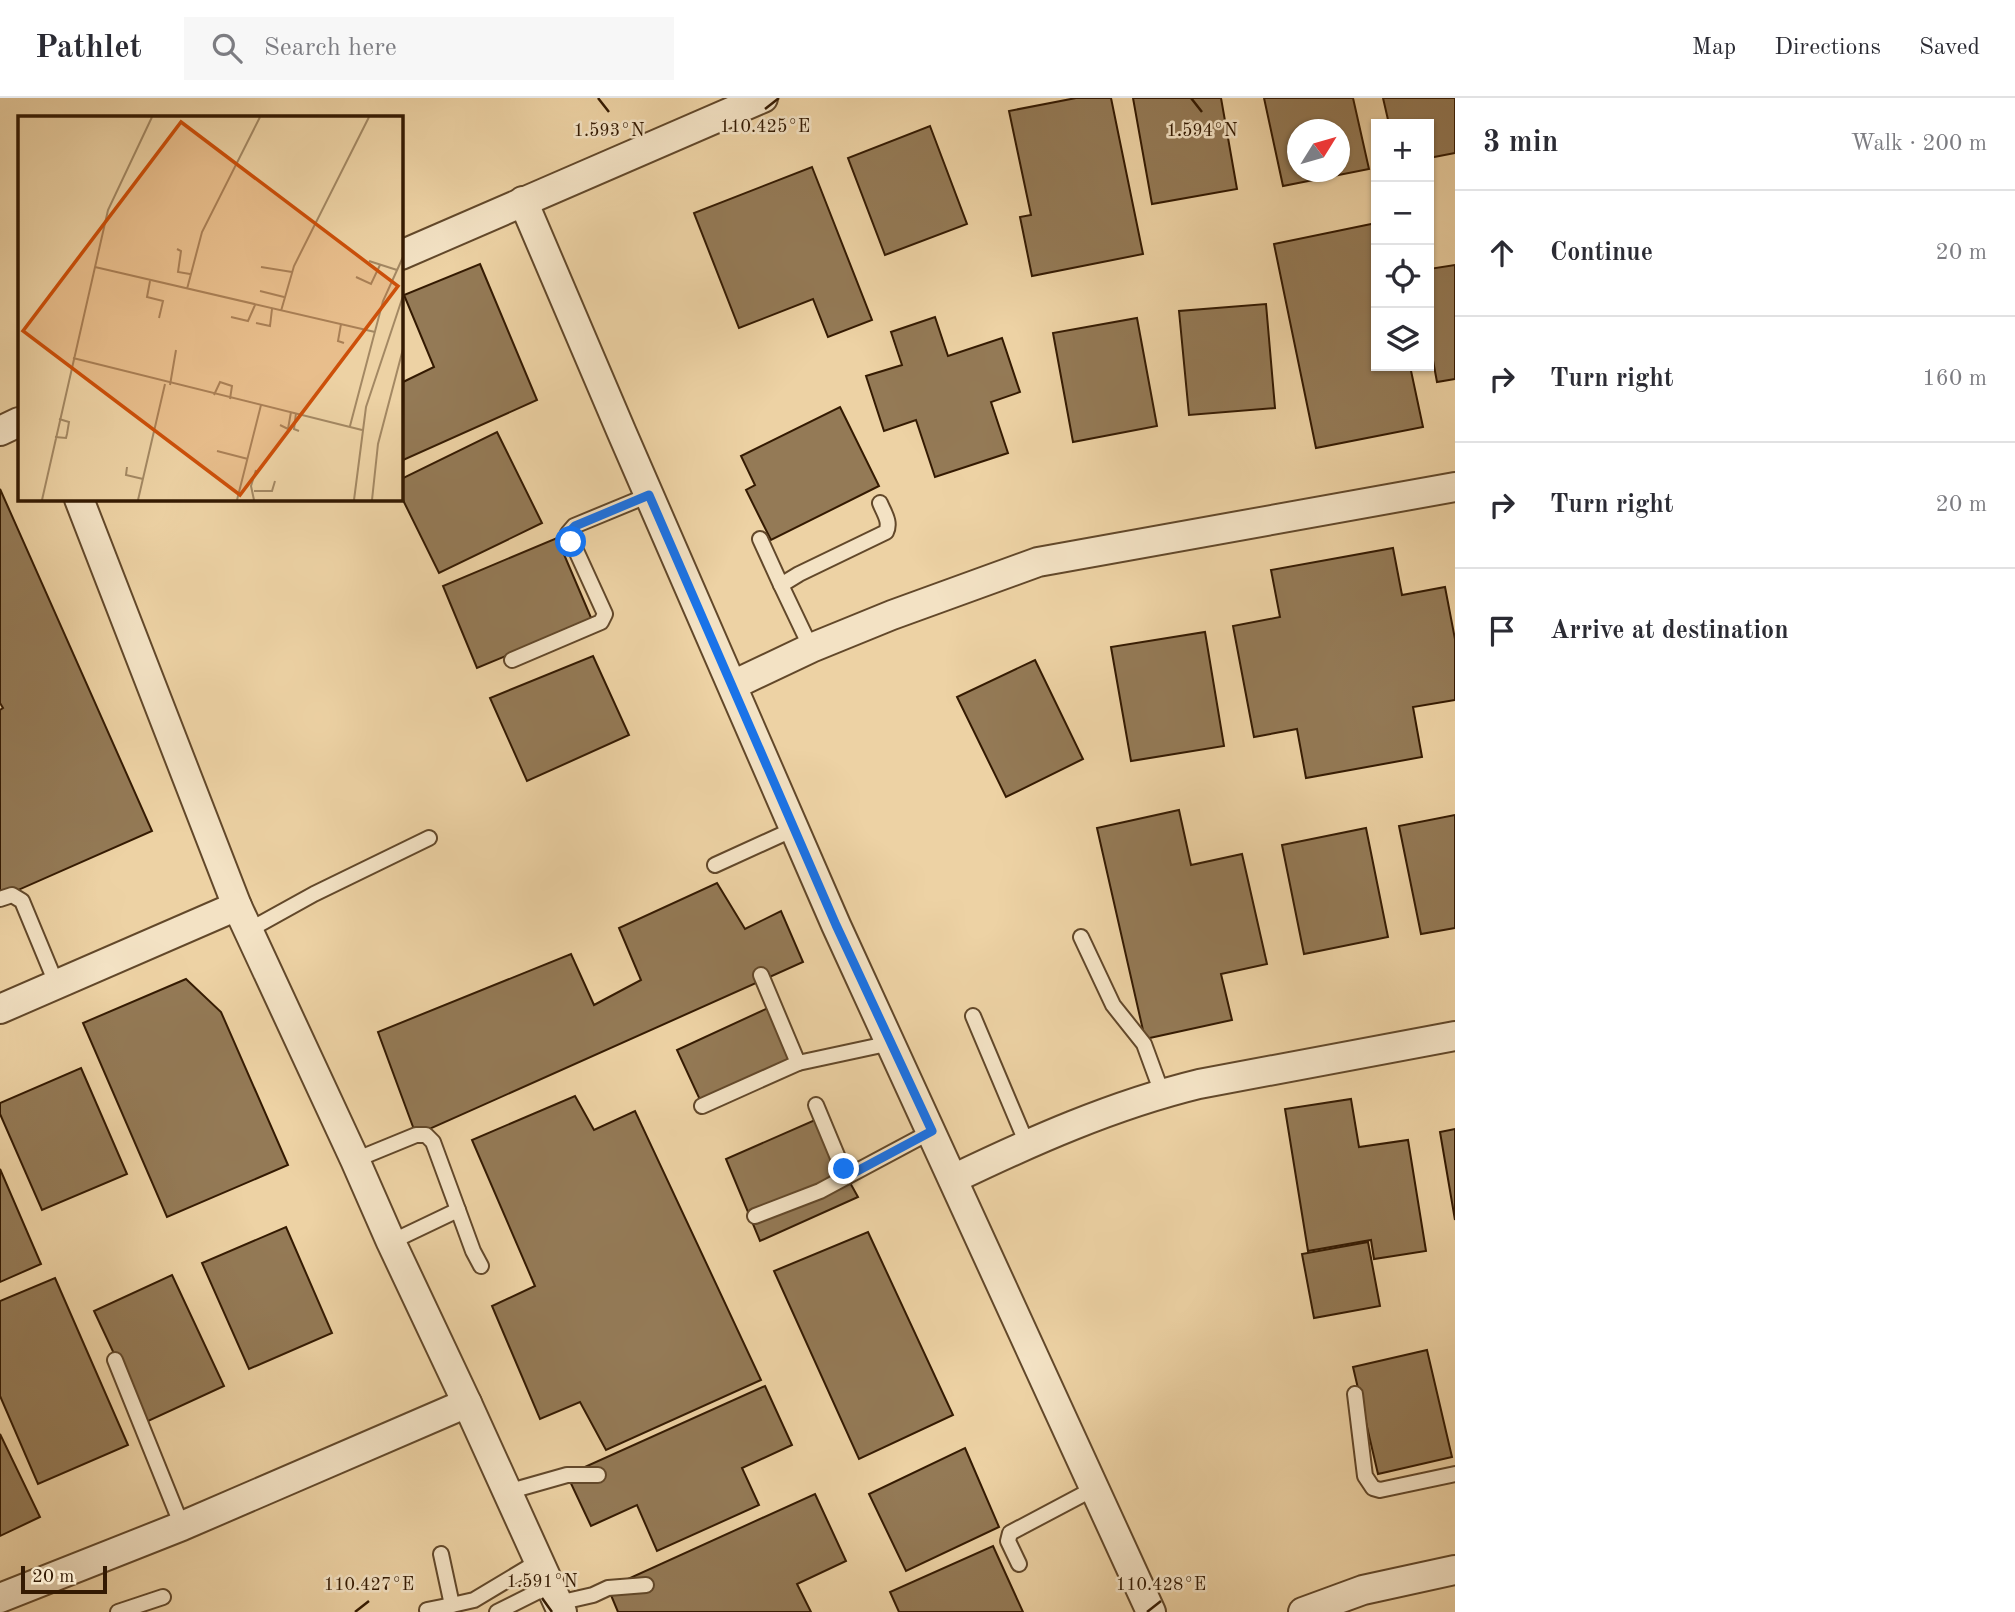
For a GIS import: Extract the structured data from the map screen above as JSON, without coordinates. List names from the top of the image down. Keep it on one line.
{"scale_bar":"20 m","north":"top right","page":{"header":"Pathlet","search":"Search here","nav":["Map","Directions","Saved"],"heading":["3 min","Walk · 200 m"],"map_buttons":["+","−"],"list":[["Continue","20 m"],["Turn right","160 m"],["Turn right","20 m"],"Arrive at destination"],"scale":"20 m"},"coordinates":["110.425°E","1.593°N","1.594°N","1.591°N","110.427°E","110.428°E"]}
